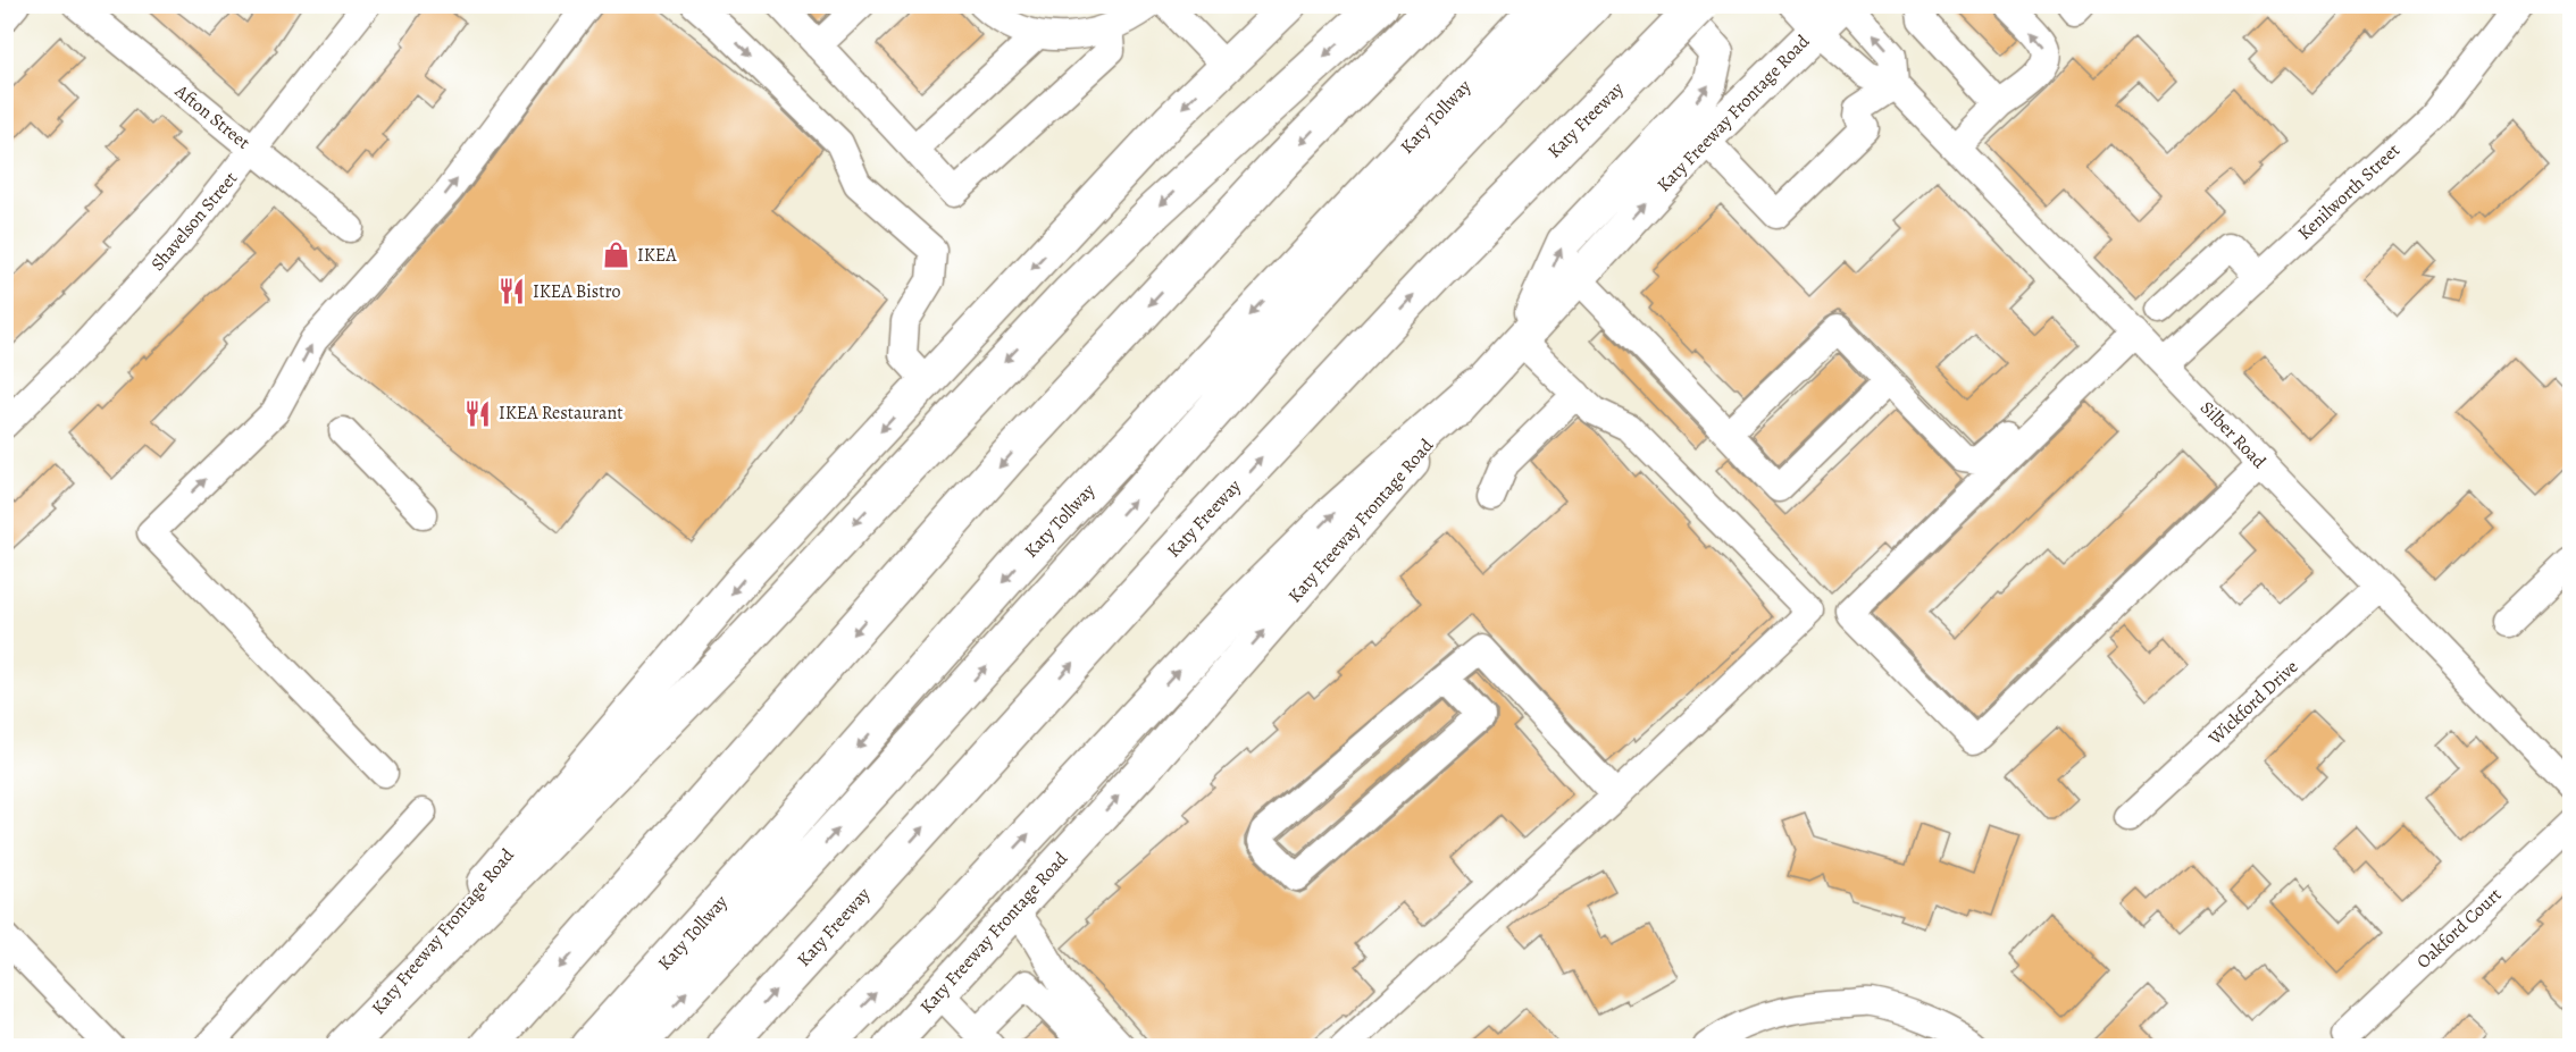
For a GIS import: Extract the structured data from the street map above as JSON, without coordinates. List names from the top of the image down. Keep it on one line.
{"streets":{"highway":["Katy Tollway","Katy Freeway"],"main road":["Katy Freeway Frontage Road"],"street":["Afton Street","Kenilworth Street","Shavelson Street","Silber Road","Wickford Drive","Oakford Court"]},"crossings":[["Katy Freeway Frontage Road","Silber Road"],["Afton Street","Shavelson Street"],["Kenilworth Street","Silber Road"],["Silber Road","Wickford Drive"]],"places":{"shop":["IKEA"],"restaurant":["IKEA Bistro","IKEA Restaurant"]}}
